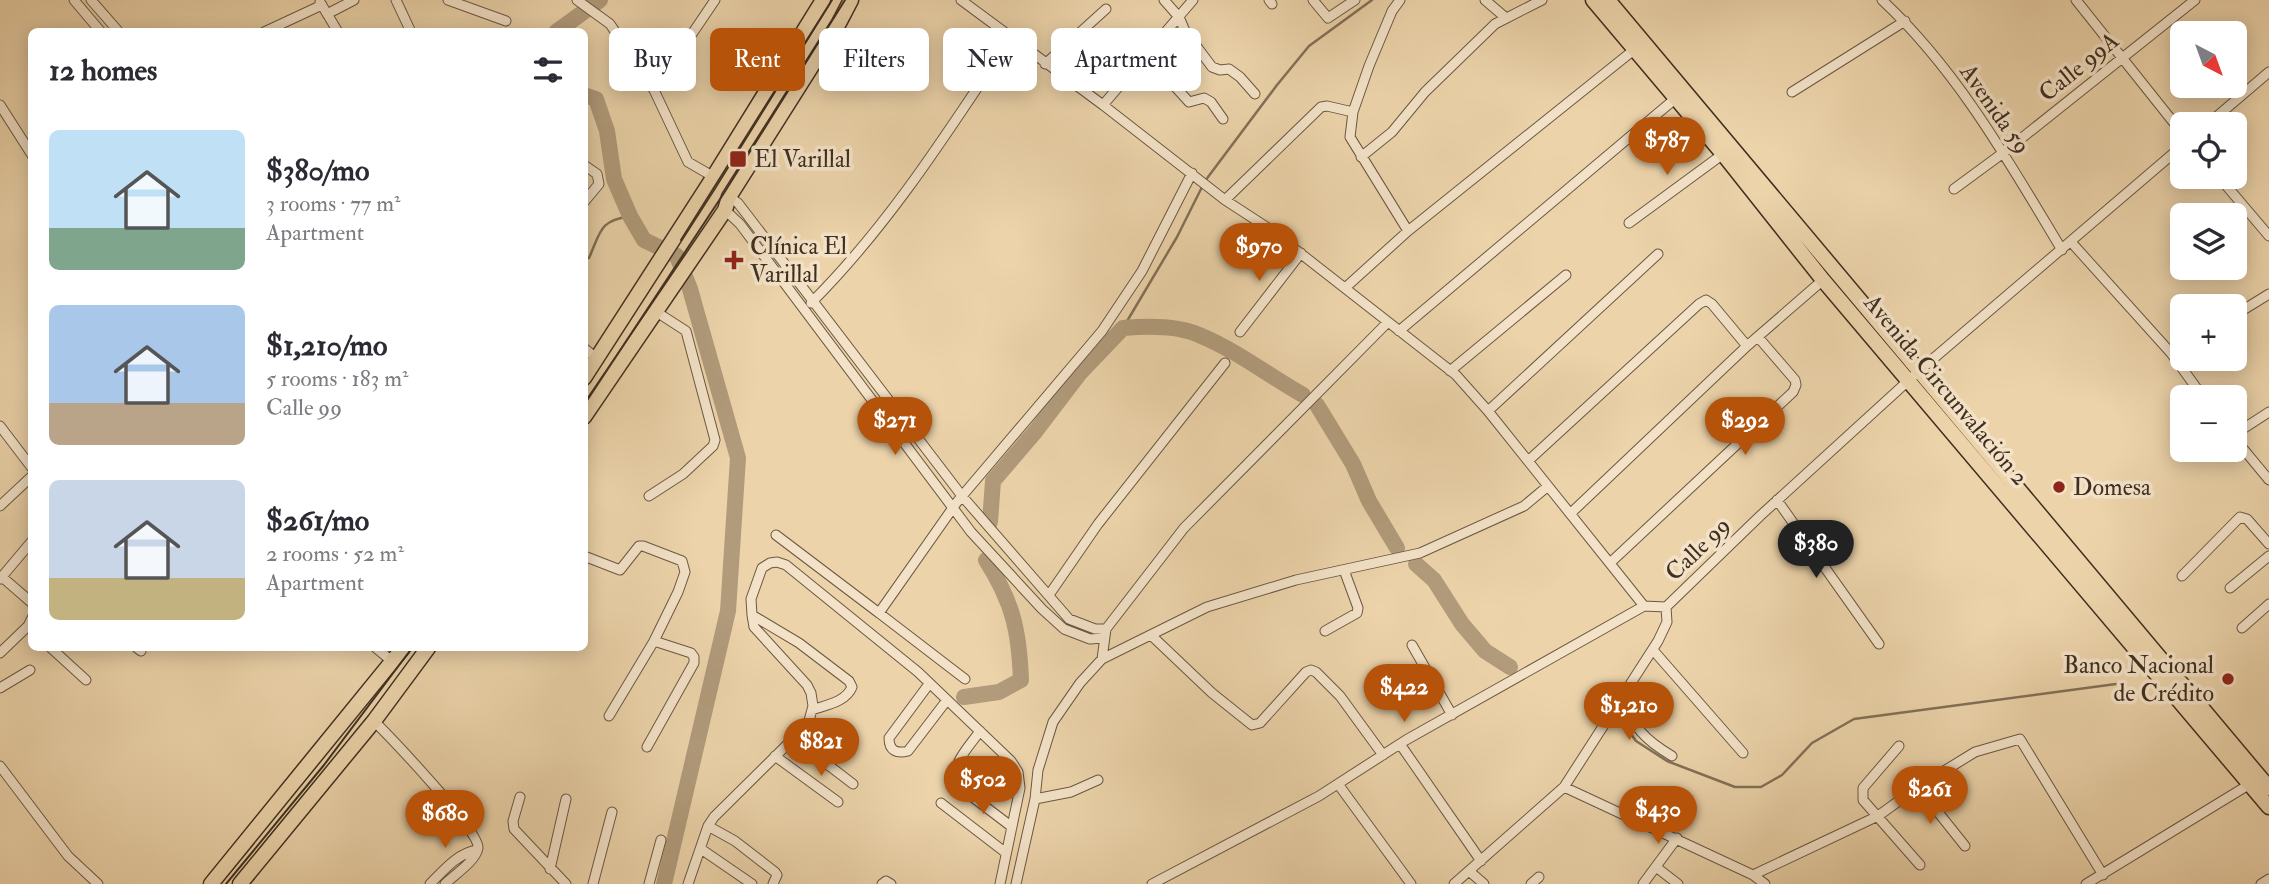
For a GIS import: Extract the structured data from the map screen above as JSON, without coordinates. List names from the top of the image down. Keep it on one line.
{"streets":{"main road":["Avenida Circunvalación 2"],"street":["Calle 99A","Avenida 59","Calle 99"]},"crossings":[["Calle 99A","Avenida 59"],["Avenida 59","Calle 99"],["Avenida Circunvalación 2","Calle 99"]],"places":{"transit":["El Varillal"],"health":["Clínica El Varillal"],"other":["Domesa","Banco Nacional de Crédito"]},"north":"bottom right","page":{"map_buttons":["+","−"],"chip":["Buy","Rent","Filters","New","Apartment"],"heading":"12 homes","list":[{"name":"$380/mo","note":"3 rooms · 77 m² · Apartment"},{"name":"$1,210/mo","note":"5 rooms · 183 m² · Calle 99"},{"name":"$261/mo","note":"2 rooms · 52 m² · Apartment"}],"price":["$787","$970","$271","$292","$380","$422","$1,210","$821","$502","$261","$430","$680"]}}
